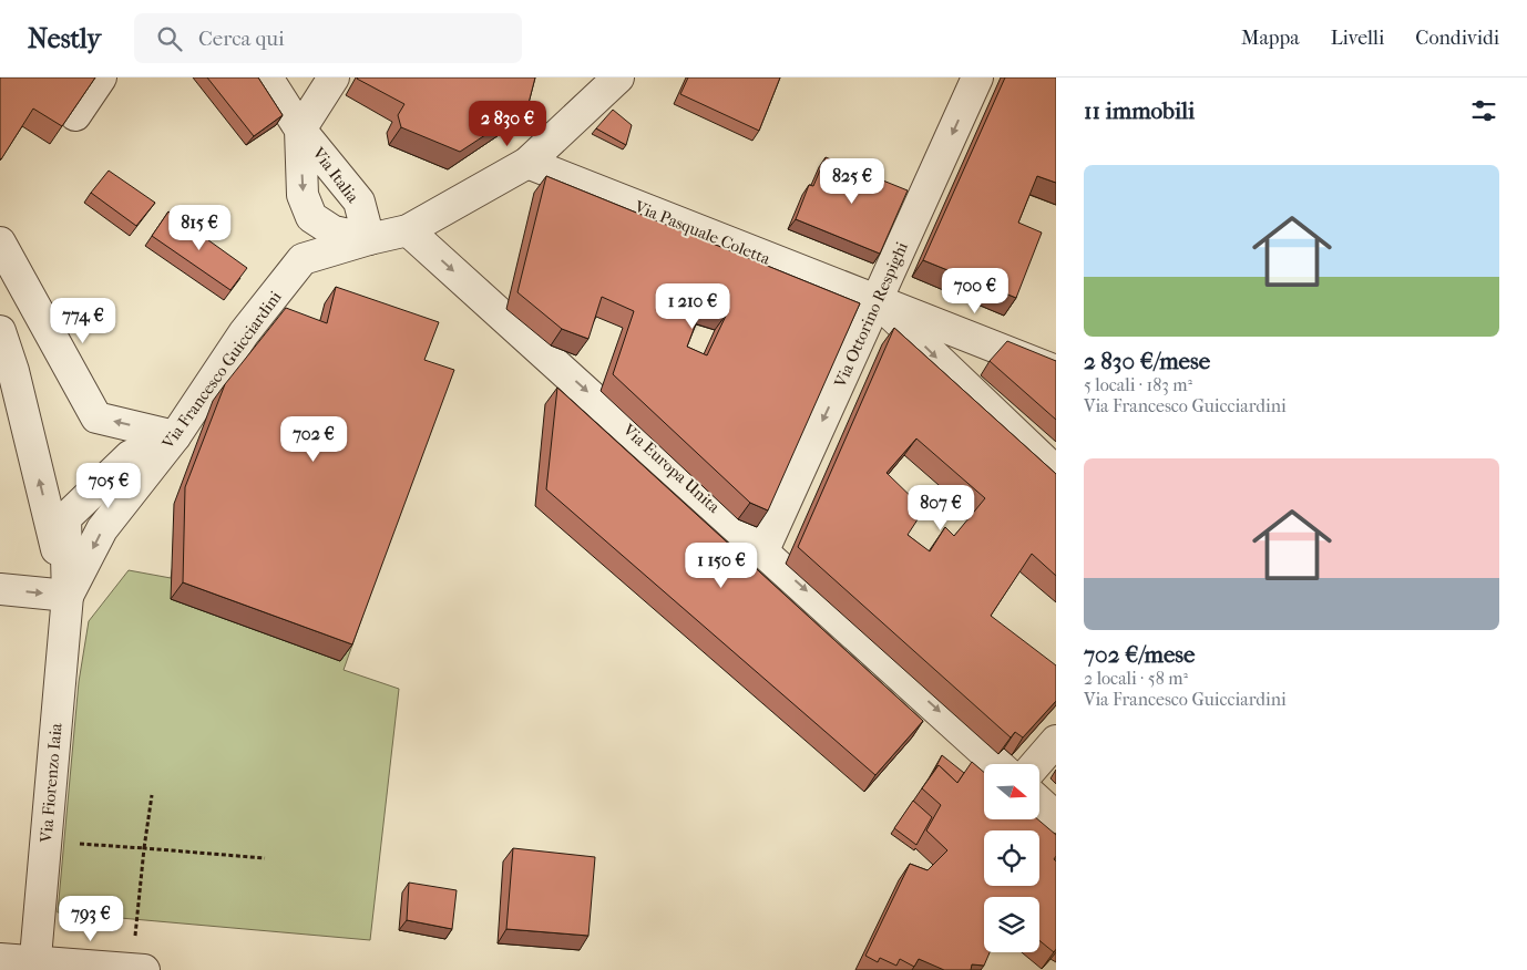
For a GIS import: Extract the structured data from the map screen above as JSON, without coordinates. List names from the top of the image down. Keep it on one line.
{"streets":{"street":["Via Italia","Via Pasquale Coletta","Via Ottorino Respighi","Via Francesco Guicciardini","Via Europa Unita","Via Fiorenzo Iaia"]},"crossings":[["Via Italia","Via Francesco Guicciardini"],["Via Pasquale Coletta","Via Ottorino Respighi"],["Via Pasquale Coletta","Via Francesco Guicciardini"],["Via Ottorino Respighi","Via Europa Unita"],["Via Francesco Guicciardini","Via Europa Unita"],["Via Francesco Guicciardini","Via Fiorenzo Iaia"]],"one_way":["Via Ottorino Respighi"],"north":"right","page":{"header":"Nestly","search":"Cerca qui","nav":["Mappa","Livelli","Condividi"],"heading":"11 immobili","price":["2 830 €","825 €","815 €","700 €","1 210 €","774 €","702 €","705 €","807 €","1 150 €","793 €"],"list":[{"name":"2 830 €/mese","note":"5 locali · 183 m² · Via Francesco Guicciardini"},{"name":"702 €/mese","note":"2 locali · 58 m² · Via Francesco Guicciardini"}]}}
